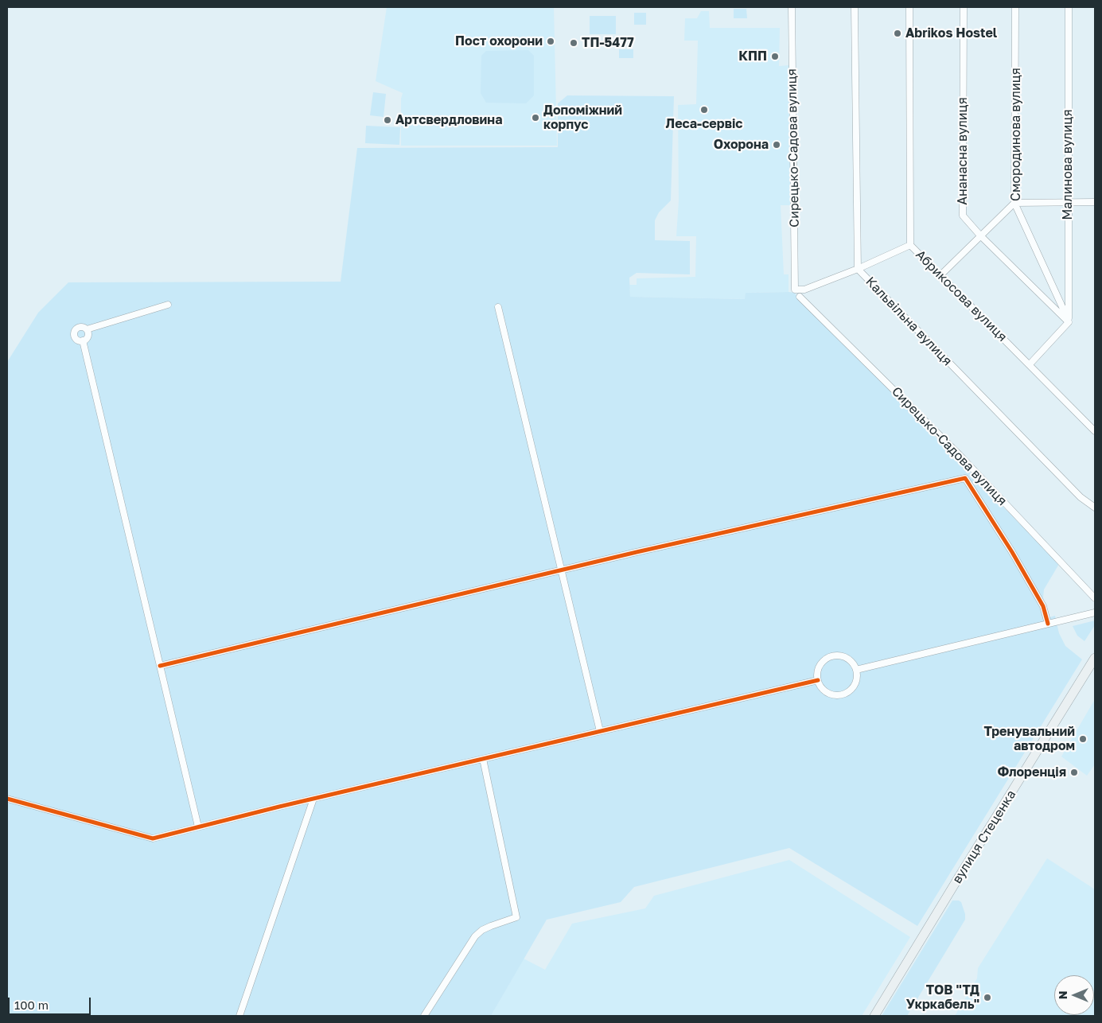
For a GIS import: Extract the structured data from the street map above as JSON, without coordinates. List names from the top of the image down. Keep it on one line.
{"streets":{"main road":["вулиця Стеценка"],"street":["Смородинова вулиця","Сирецько-Садова вулиця","Ананасна вулиця","Малинова вулиця","Абрикосова вулиця","Кальвільна вулиця"]},"crossings":[["Смородинова вулиця","Ананасна вулиця"],["Смородинова вулиця","Малинова вулиця"],["Сирецько-Садова вулиця","Кальвільна вулиця"],["Ананасна вулиця","Малинова вулиця"]],"places":["Abrikos Hostel","Пост охорони","ТП-5477","КПП","Леса-сервіс","Допоміжний корпус","Артсвердловина","Охорона","Тренувальний автодром","Флоренція","ТОВ \"ТД Укркабель\""],"scale_bar":"100 m","north":"left"}
